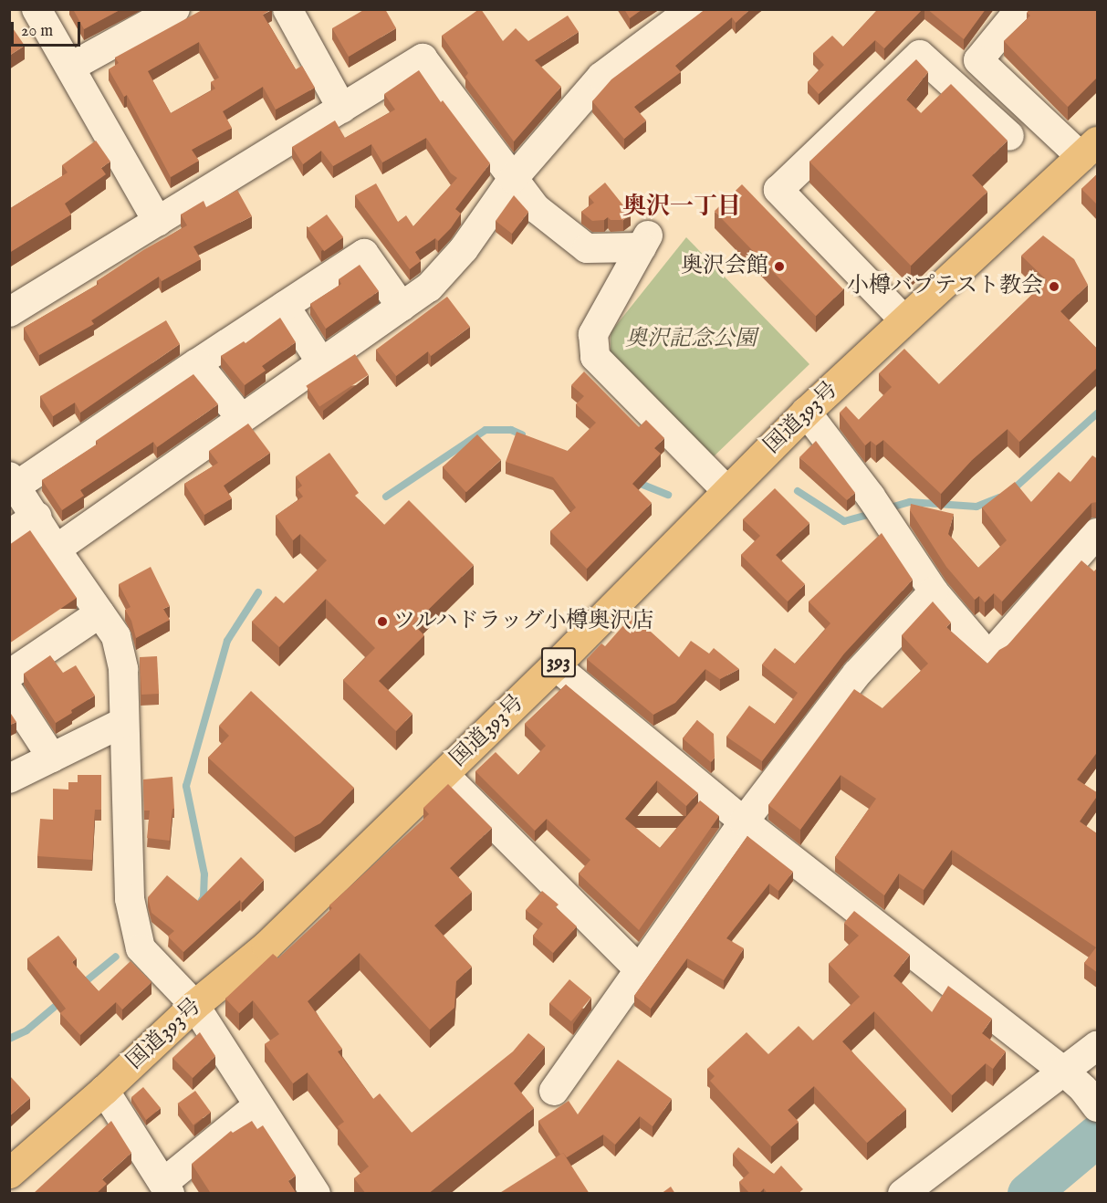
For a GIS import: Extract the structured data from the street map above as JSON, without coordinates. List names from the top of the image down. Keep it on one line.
{"streets":{"highway":["国道393号","393"]},"districts":["奥沢一丁目"],"parks":["奥沢記念公園"],"places":["奥沢会館","小樽バプテスト教会","ツルハドラッグ小樽奥沢店"],"scale_bar":"20 m"}
